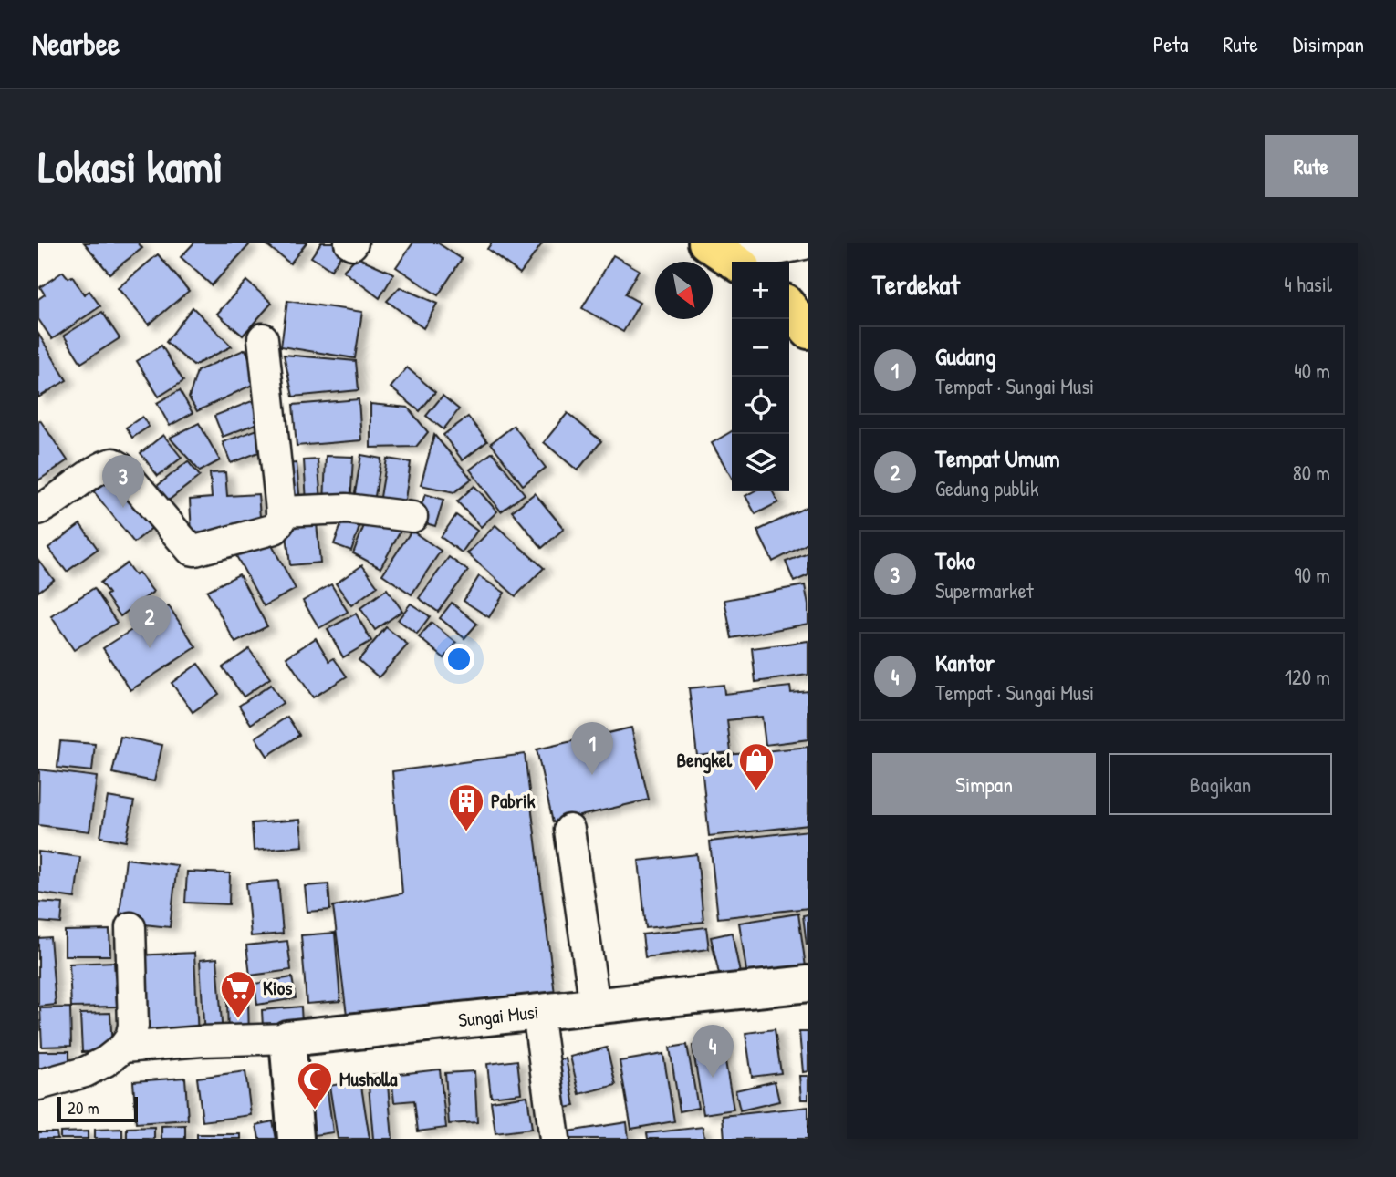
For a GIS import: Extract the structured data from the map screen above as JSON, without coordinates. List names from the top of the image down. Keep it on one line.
{"streets":{"street":["Sungai Musi"]},"places":{"shop":["Bengkel"],"building":["Pabrik"],"supermarket":["Kios"],"mosque":["Musholla"]},"scale_bar":"20 m","north":"bottom right","page":{"header":"Nearbee","nav":["Peta","Rute","Disimpan"],"buttons":["Rute",["Simpan","Bagikan"]],"title":"Lokasi kami","heading":["Terdekat","4 hasil"],"map_buttons":["+","−"],"list":[{"mark":"1","name":"Gudang","note":"Tempat · Sungai Musi","value":"40 m"},{"mark":"2","name":"Tempat Umum","note":"Gedung publik","value":"80 m"},{"mark":"3","name":"Toko","note":"Supermarket","value":"90 m"},{"mark":"4","name":"Kantor","note":"Tempat · Sungai Musi","value":"120 m"}],"pins":["3","2","1","4"],"scale":"20 m"}}
